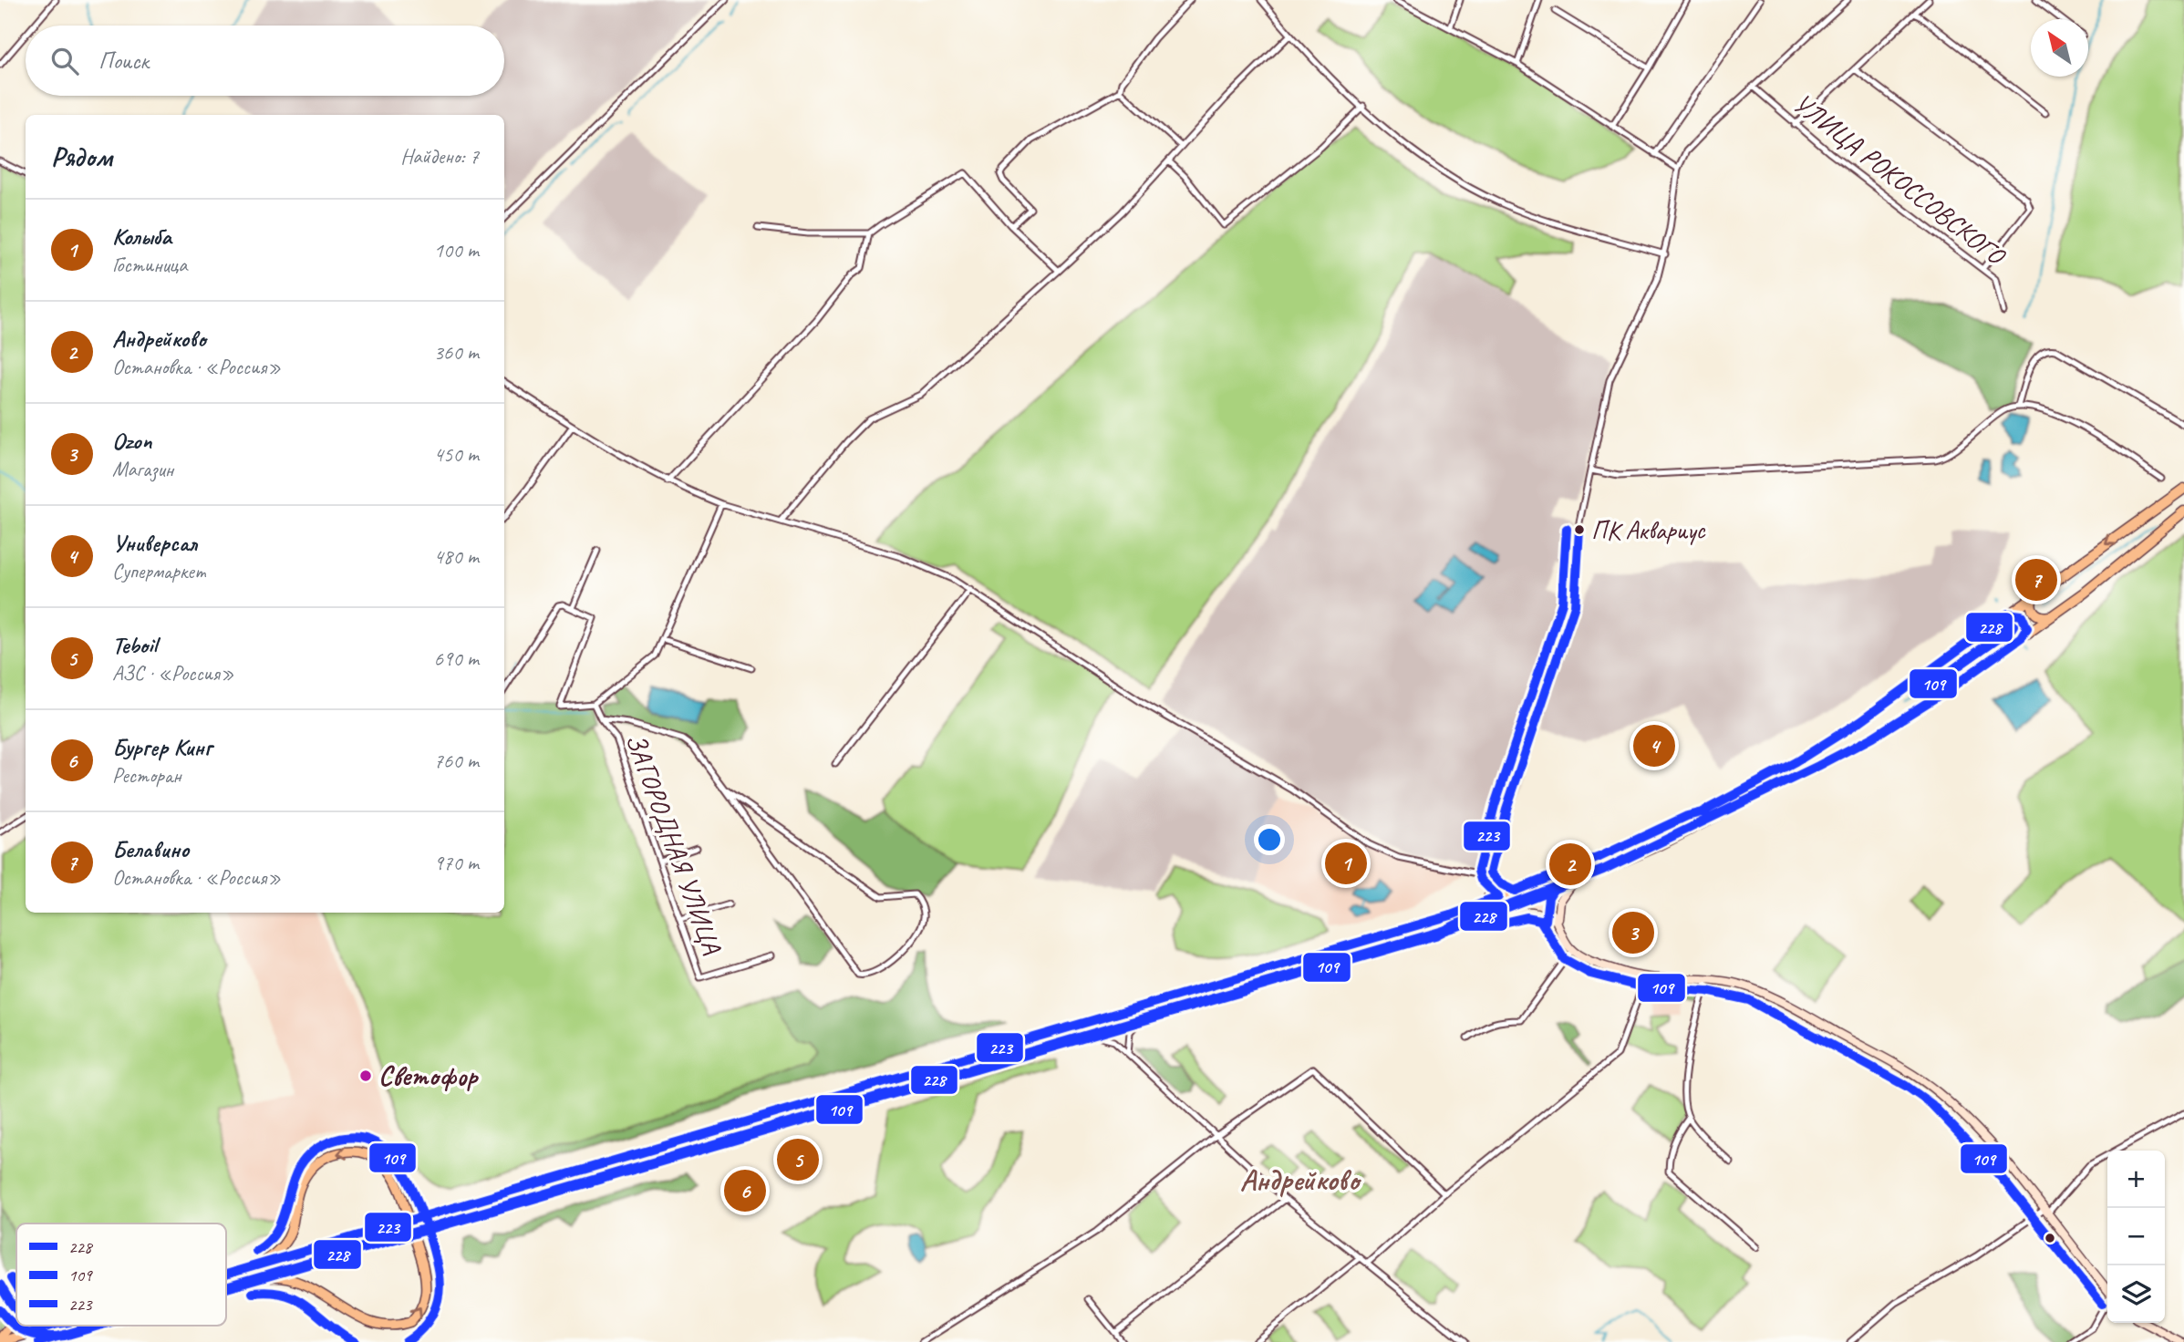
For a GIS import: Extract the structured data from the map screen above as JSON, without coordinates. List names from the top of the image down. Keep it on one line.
{"streets":{"street":["УЛИЦА РОКОССОВСКОГО","ЗАГОРОДНАЯ УЛИЦА"]},"districts":["Андрейково"],"places":["ПК Аквариус","Светофор"],"lines":["transit line 223","transit line 228","transit line 109"],"legend":["228","109","223"],"north":"top left","page":{"search":"Поиск","heading":["Рядом","Найдено: 7"],"list":[{"mark":"1","name":"Колыба","note":"Гостиница","value":"100 m"},{"mark":"2","name":"Андрейково","note":"Остановка · «Россия»","value":"360 m"},{"mark":"3","name":"Ozon","note":"Магазин","value":"450 m"},{"mark":"4","name":"Универсал","note":"Супермаркет","value":"480 m"},{"mark":"5","name":"Teboil","note":"АЗС · «Россия»","value":"690 m"},{"mark":"6","name":"Бургер Кинг","note":"Ресторан","value":"760 m"},{"mark":"7","name":"Белавино","note":"Остановка · «Россия»","value":"970 m"}],"pins":["7","4","1","2","3","5","6"],"map_buttons":["+","−"]}}
